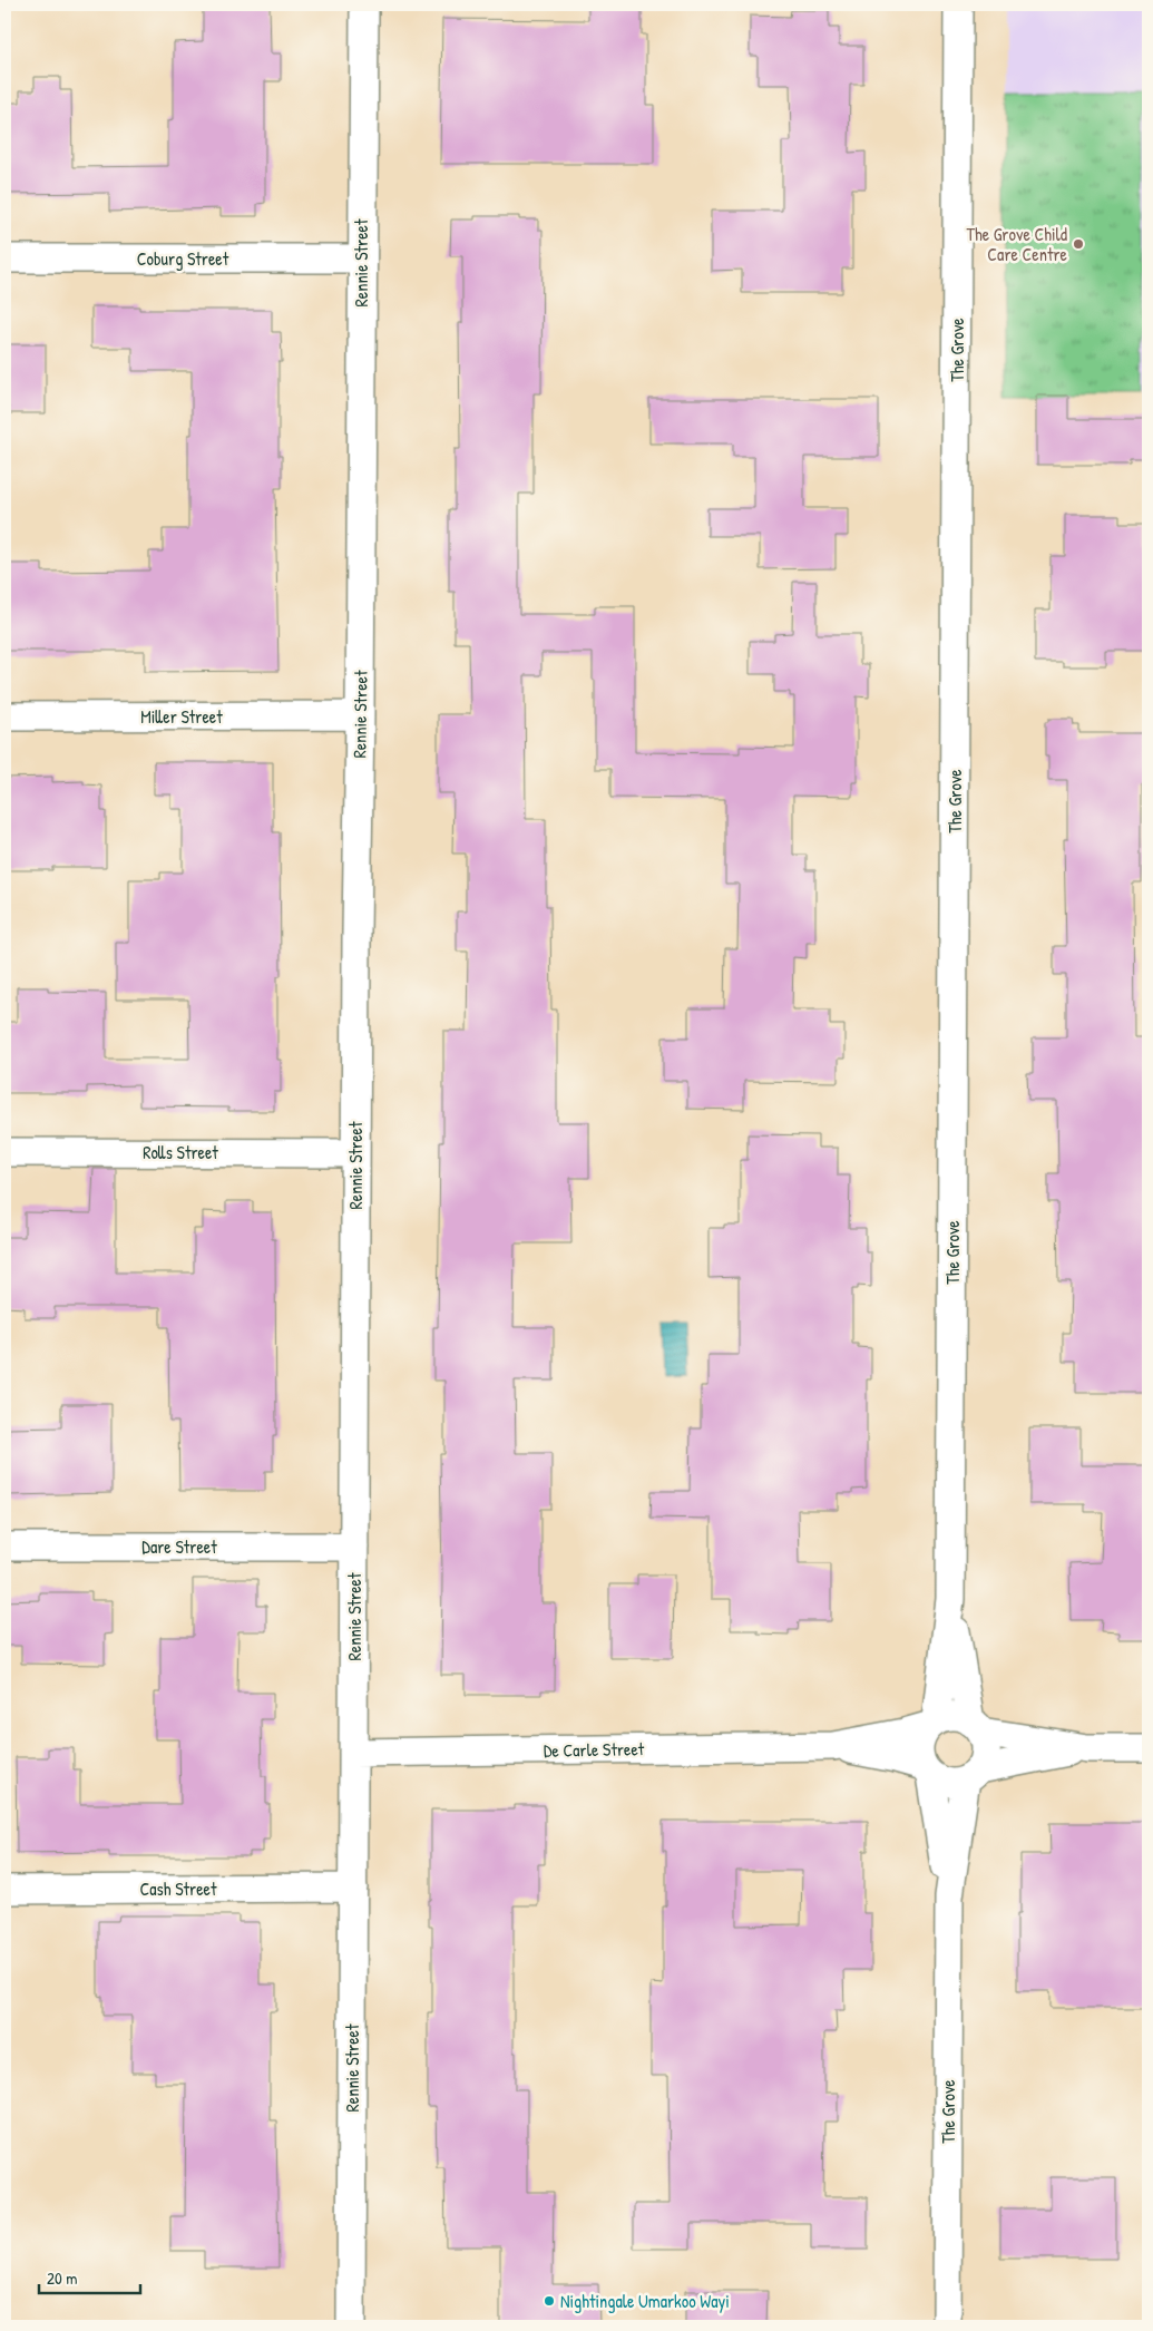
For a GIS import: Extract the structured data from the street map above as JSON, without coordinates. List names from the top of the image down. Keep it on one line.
{"streets":{"street":["Coburg Street","Rennie Street","The Grove","Miller Street","Rolls Street","Dare Street","De Carle Street","Cash Street"]},"crossings":[["Coburg Street","Rennie Street"],["Rennie Street","Miller Street"],["Rennie Street","Rolls Street"],["Rennie Street","Dare Street"],["Rennie Street","De Carle Street"],["Rennie Street","Cash Street"],["The Grove","De Carle Street"]],"places":["The Grove Child Care Centre","Nightingale Umarkoo Wayi"],"scale_bar":"20 m"}
